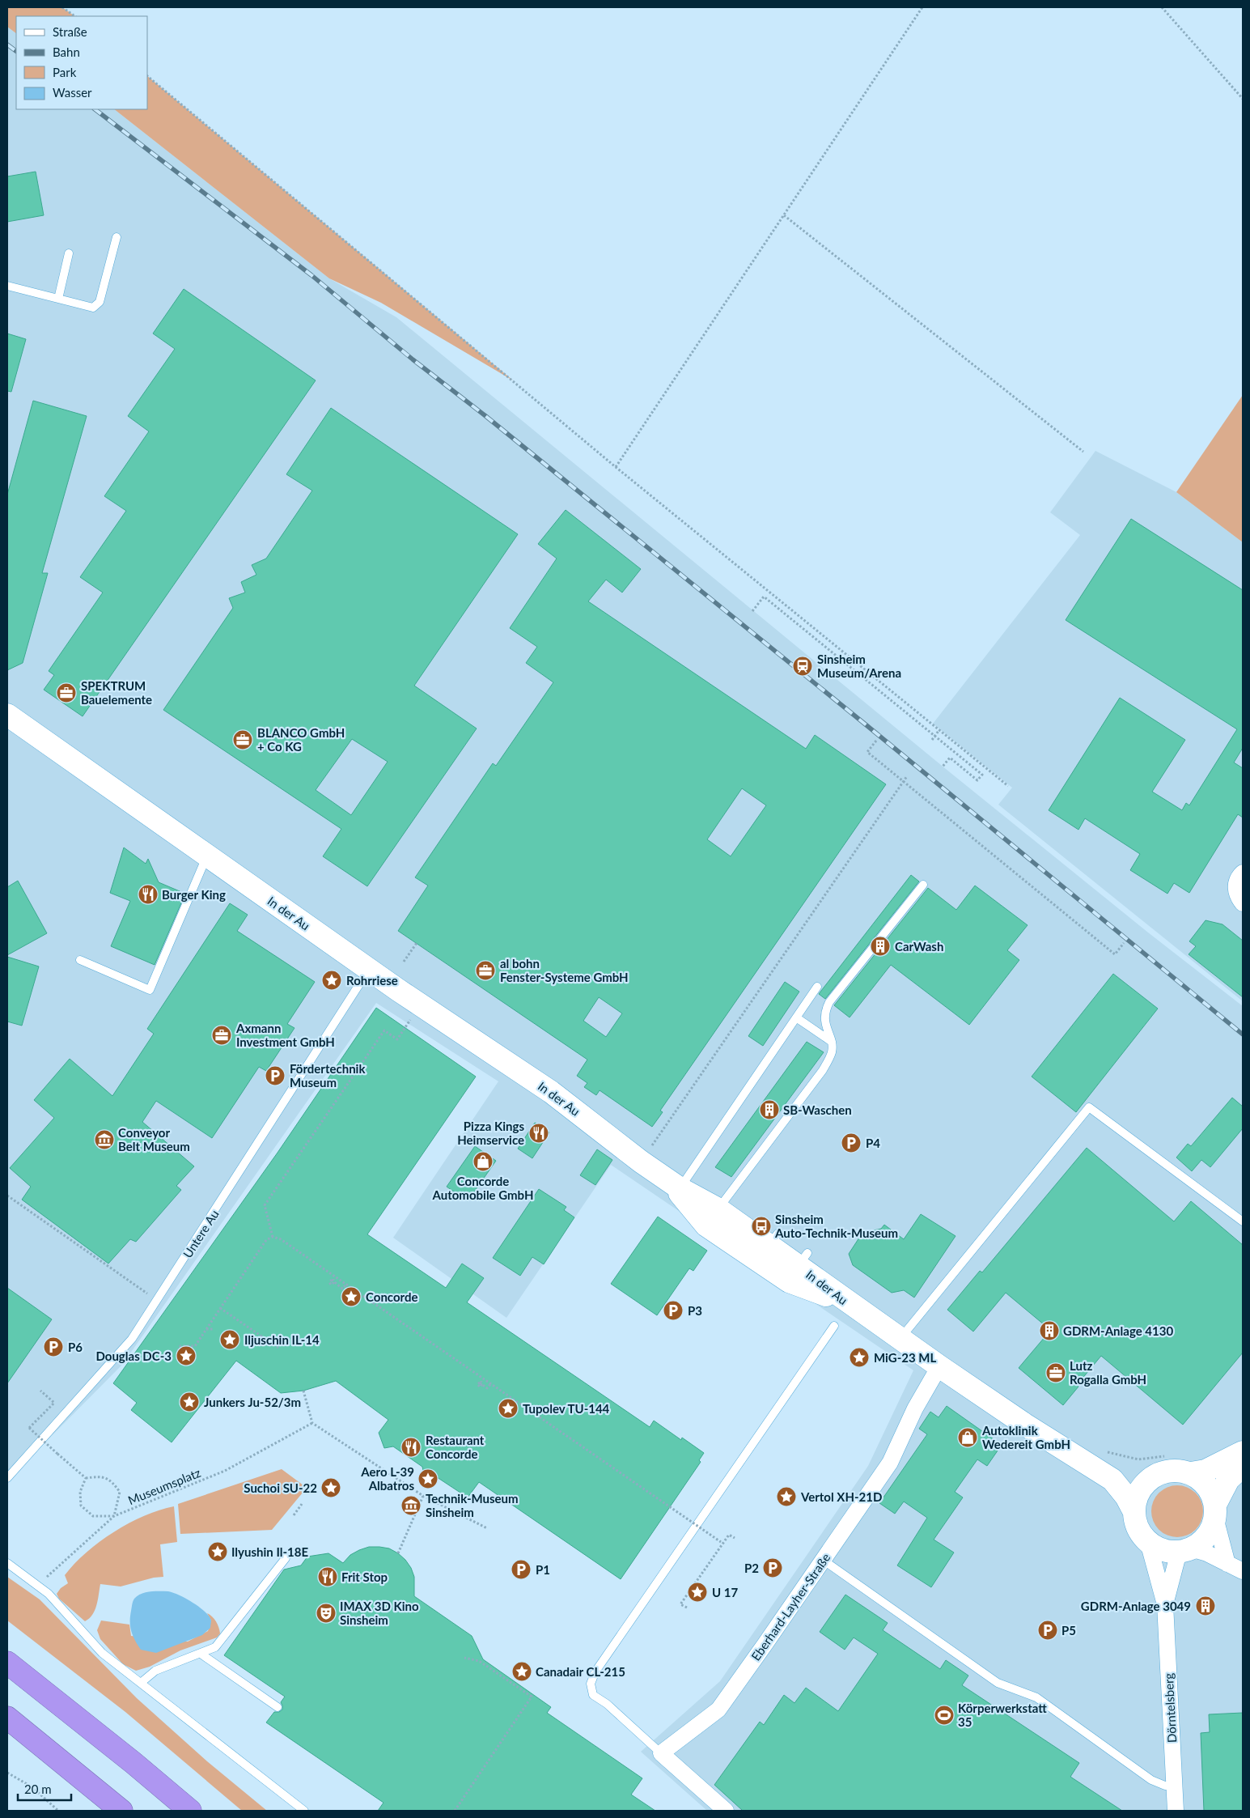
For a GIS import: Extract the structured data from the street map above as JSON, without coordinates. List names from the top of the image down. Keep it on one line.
{"streets":{"street":["In der Au","Eberhard-Layher-Straße","Dörntelsberg"],"lane":["Untere Au"],"path":["Museumsplatz"]},"crossings":[["In der Au","Untere Au"],["In der Au","Eberhard-Layher-Straße"],["In der Au","Dörntelsberg"]],"places":{"station":["Sinsheim Museum/Arena"],"office":["SPEKTRUM Bauelemente","BLANCO GmbH + Co KG","al bohn Fenster-Systeme GmbH","Axmann Investment GmbH","Lutz Rogalla GmbH"],"restaurant":["Burger King","Pizza Kings Heimservice","Restaurant Concorde","Frit Stop"],"building":["CarWash","SB-Waschen","GDRM-Anlage 4130","GDRM-Anlage 3049"],"place":["Rohrriese","Concorde","Iljuschin IL-14","Douglas DC-3","MiG-23 ML","Junkers Ju-52/3m","Tupolev TU-144","Aero L-39 Albatros","Suchoi SU-22","Vertol XH-21D","Ilyushin Il-18E","U 17","Canadair CL-215"],"parking":["Fördertechnik Museum","P4","P3","P6","P2","P1","P5"],"museum":["Conveyor Belt Museum","Technik-Museum Sinsheim"],"shop":["Concorde Automobile GmbH","Autoklinik Wedereit GmbH"],"bus stop":["Sinsheim Auto-Technik-Museum"],"theatre":["IMAX 3D Kino Sinsheim"],"sports":["Körperwerkstatt 35"]},"legend":["Straße","Bahn","Park","Wasser"],"scale_bar":"20 m"}
